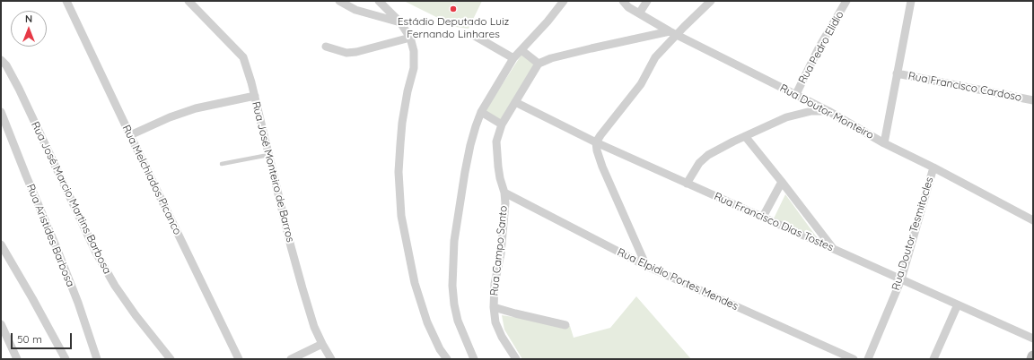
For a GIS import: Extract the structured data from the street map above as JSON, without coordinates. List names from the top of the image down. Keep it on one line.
{"streets":{"street":["Rua Pedro Elidio","Rua Francisco Cardoso","Rua Doutor Monteiro","Rua José Monteiro de Barros","Rua Melchiados Picanco","Rua José Marcio Martins Barbosa","Rua Francisco Dias Tostes","Rua Doutor Tesmitocles","Rua Aristides Barbosa","Rua Campo Santo","Rua Elpidio Portes Mendes"]},"crossings":[["Rua Pedro Elidio","Rua Doutor Monteiro"],["Rua Doutor Monteiro","Rua Doutor Tesmitocles"],["Rua Francisco Dias Tostes","Rua Doutor Tesmitocles"],["Rua Francisco Dias Tostes","Rua Campo Santo"],["Rua Campo Santo","Rua Elpidio Portes Mendes"]],"places":["Estádio Deputado Luiz Fernando Linhares"],"scale_bar":"50 m","north":"top"}
